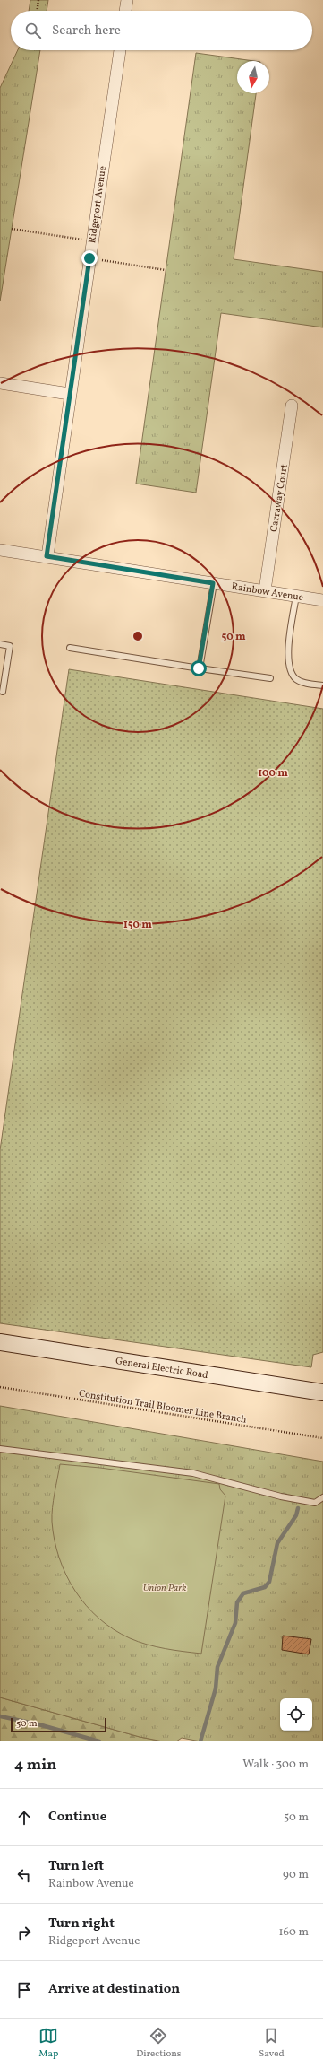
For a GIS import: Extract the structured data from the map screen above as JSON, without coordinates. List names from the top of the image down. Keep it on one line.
{"streets":{"main road":["General Electric Road"],"street":["Ridgeport Avenue","Carraway Court","Rainbow Avenue"],"path":["Constitution Trail Bloomer Line Branch"]},"crossings":[["Ridgeport Avenue","Rainbow Avenue"],["Carraway Court","Rainbow Avenue"]],"parks":["Union Park"],"scale_bar":"50 m","north":"bottom","page":{"search":"Search here","scale":"50 m","heading":["4 min","Walk · 300 m"],"list":[["Continue","50 m"],["Turn left","Rainbow Avenue","90 m"],["Turn right","Ridgeport Avenue","160 m"],"Arrive at destination"],"nav":["Map","Directions","Saved"]},"rings":["50 m","100 m","150 m"]}
